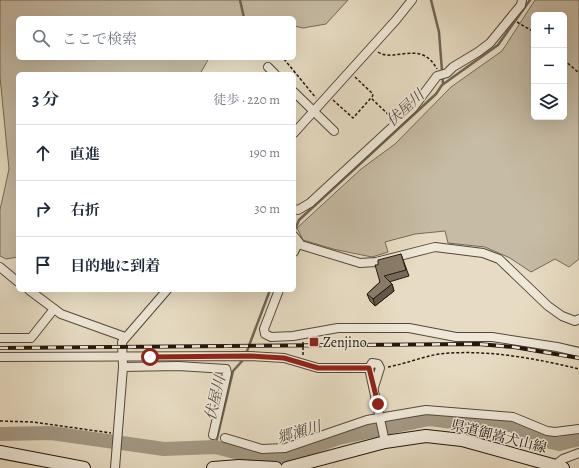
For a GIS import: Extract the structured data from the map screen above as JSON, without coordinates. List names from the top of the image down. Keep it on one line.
{"streets":{"main road":["県道御嵩犬山線"]},"water":["伏屋川","郷瀬川"],"places":{"transit":["Zenjino"]},"page":{"map_buttons":["+","−"],"search":"ここで検索","heading":["3 分","徒歩 · 220 m"],"list":[["直進","190 m"],["右折","30 m"],"目的地に到着"]}}
